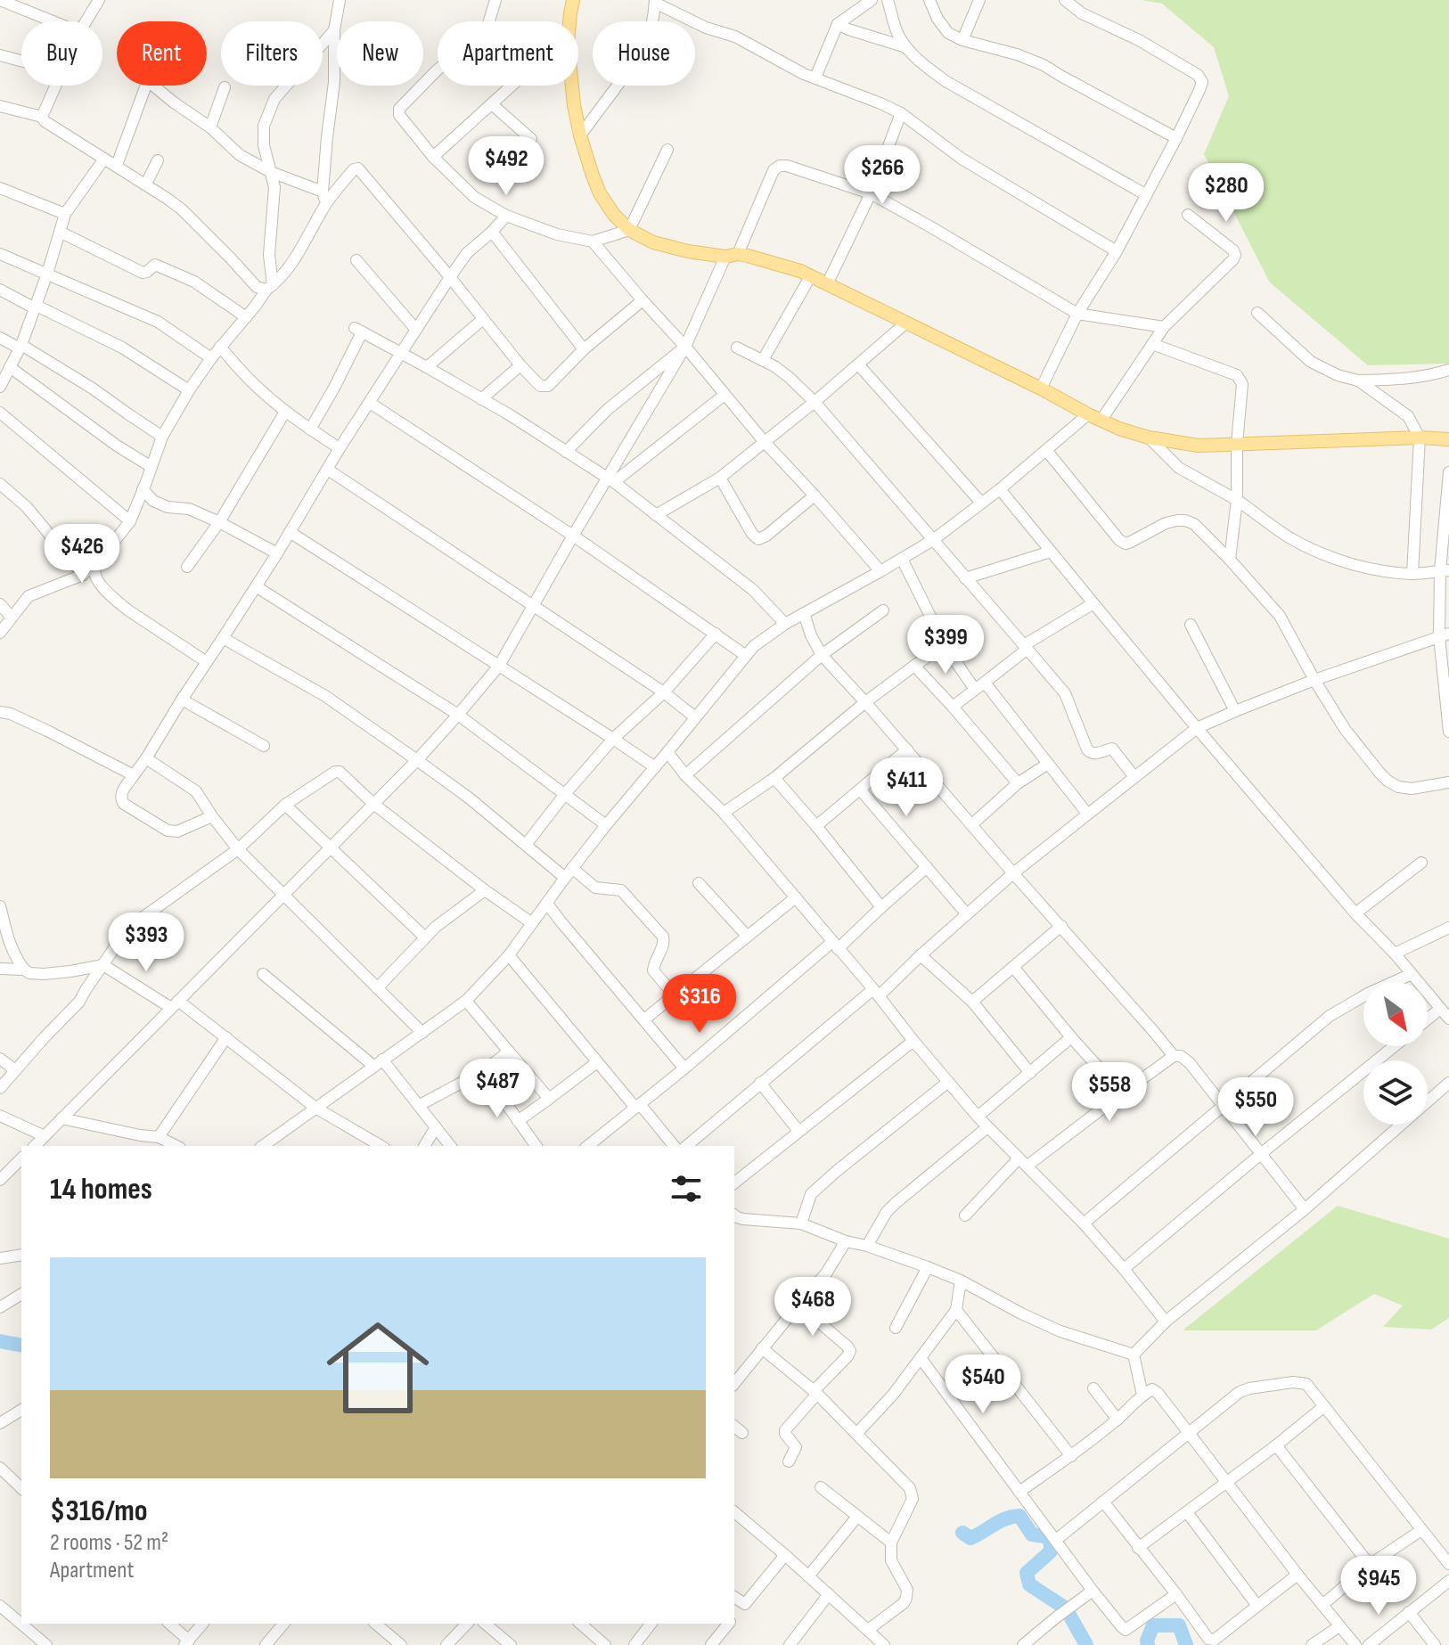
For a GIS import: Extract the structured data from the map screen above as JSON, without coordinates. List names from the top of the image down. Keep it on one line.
{"north":"bottom right","page":{"chip":["Buy","Rent","Filters","New","Apartment","House"],"price":["$492","$266","$280","$426","$399","$411","$393","$316","$487","$558","$550","$468","$540","$945"],"heading":"14 homes","list":[{"name":"$316/mo","note":"2 rooms · 52 m² · Apartment"}]}}
